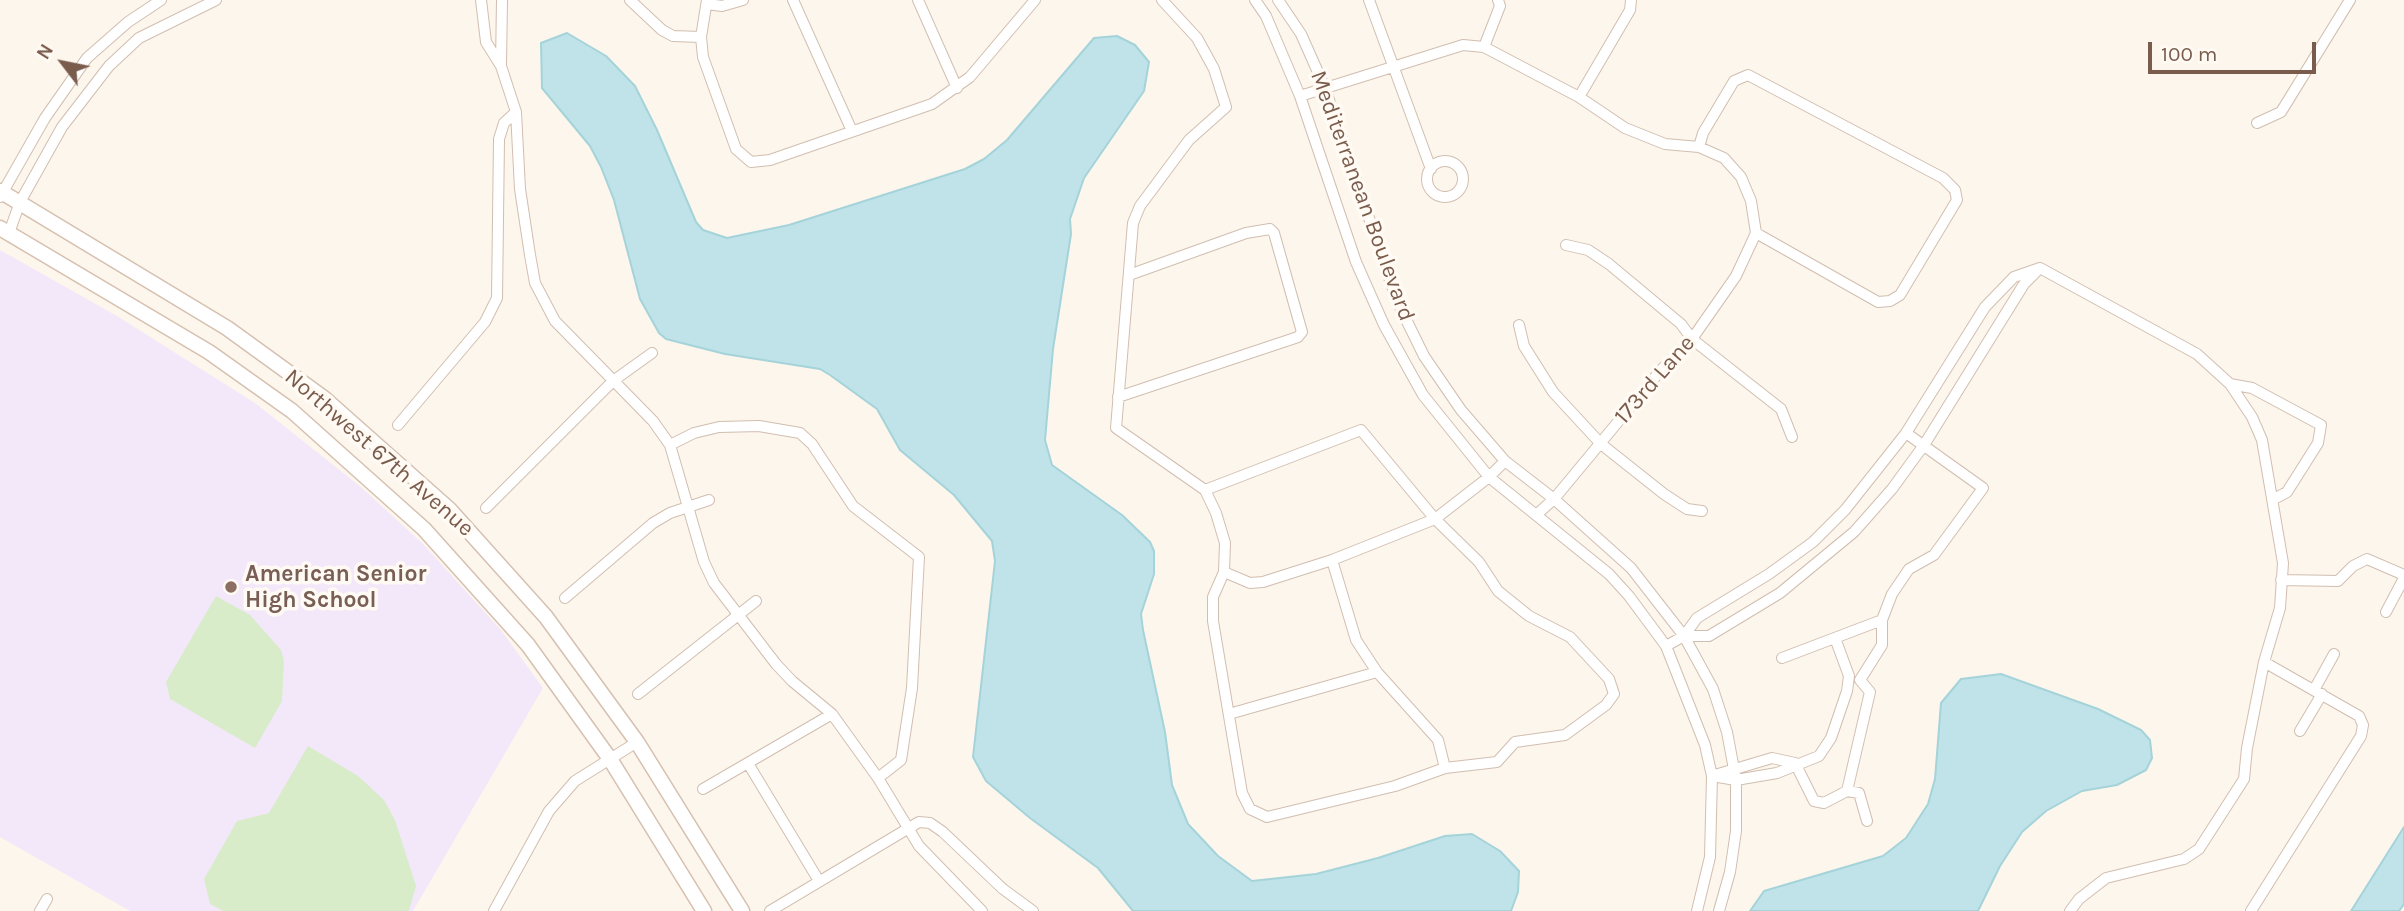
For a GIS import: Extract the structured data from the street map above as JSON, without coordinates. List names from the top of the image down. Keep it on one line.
{"streets":{"main road":["Northwest 67th Avenue"],"street":["Mediterranean Boulevard","173rd Lane"]},"crossings":[["Mediterranean Boulevard","173rd Lane"]],"places":["American Senior High School"],"scale_bar":"100 m","north":"top left"}
